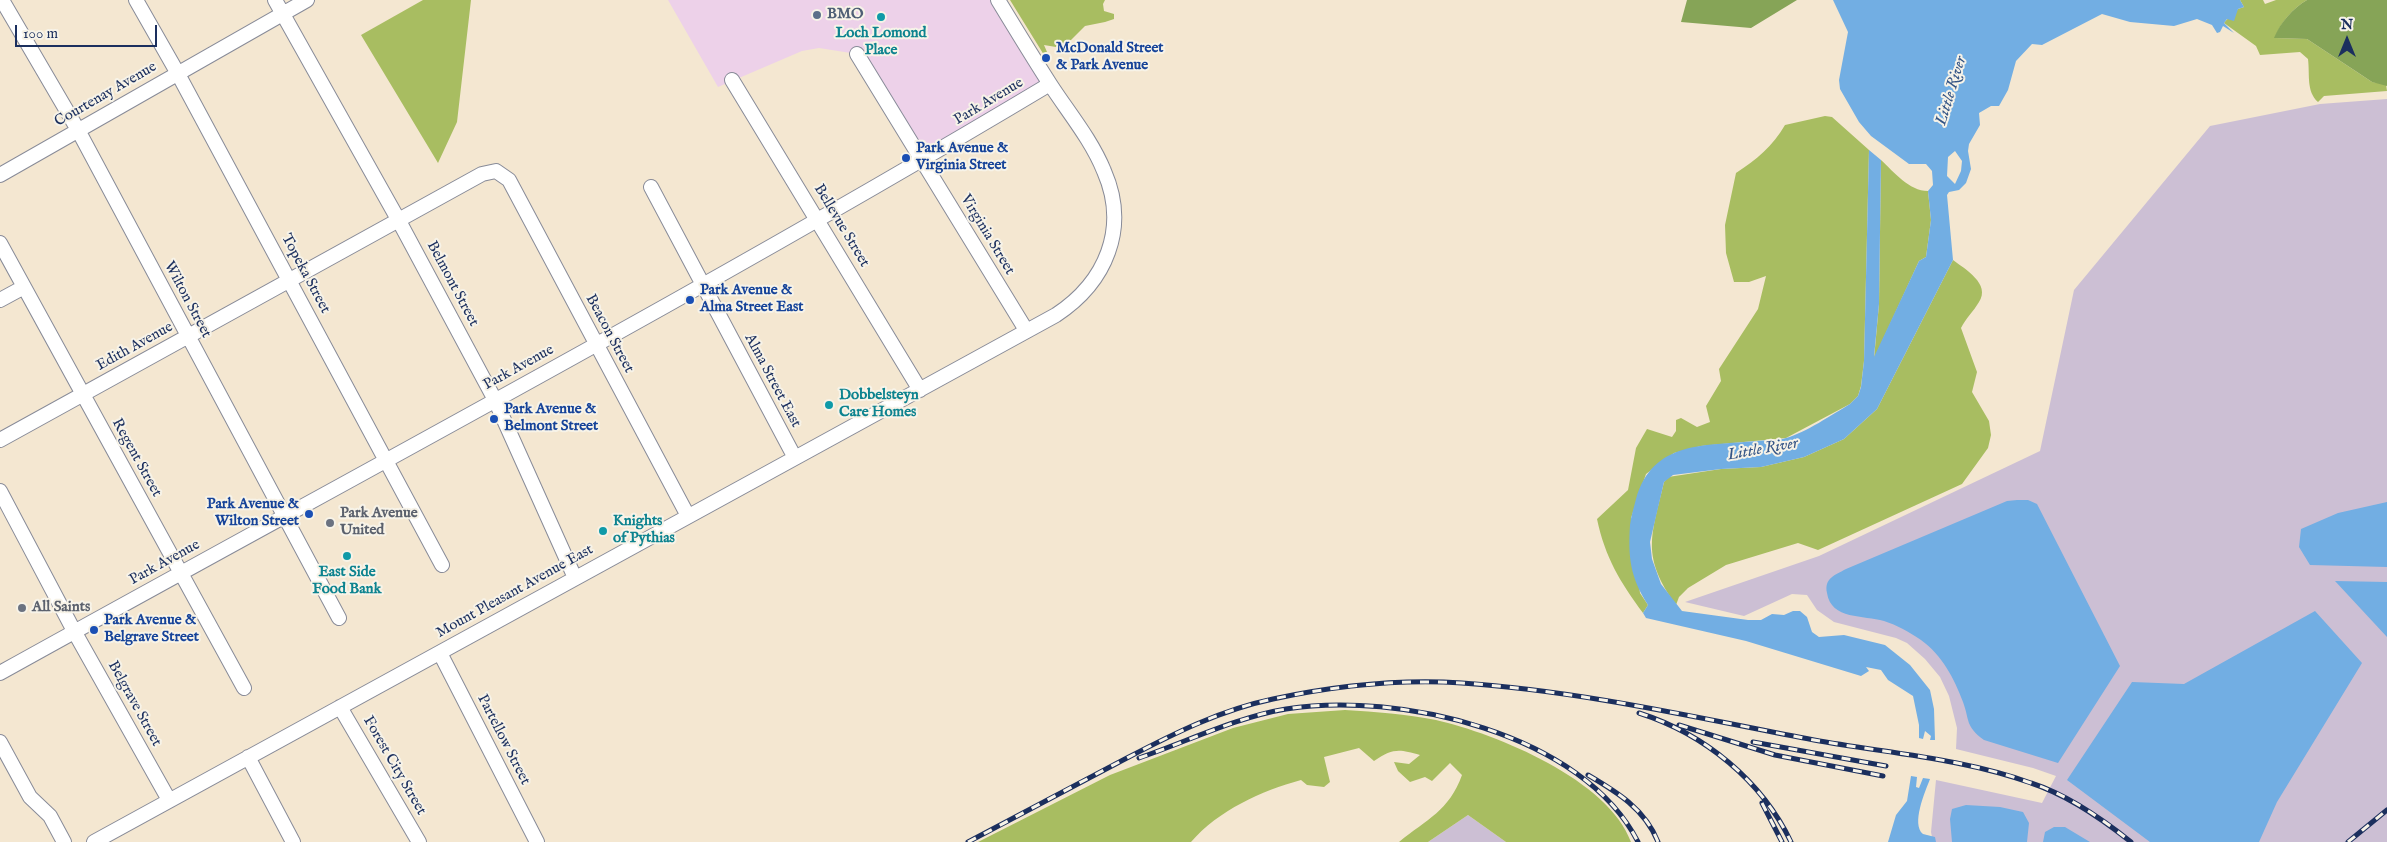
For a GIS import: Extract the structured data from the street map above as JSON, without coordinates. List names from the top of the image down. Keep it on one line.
{"streets":{"street":["Courtenay Avenue","Park Avenue","Bellevue Street","Virginia Street","Topeka Street","Belmont Street","Wilton Street","Beacon Street","Edith Avenue","Alma Street East","Regent Street","Mount Pleasant Avenue East","Belgrave Street","Partellow Street","Forest City Street"]},"crossings":[["Courtenay Avenue","Topeka Street"],["Courtenay Avenue","Belmont Street"],["Courtenay Avenue","Wilton Street"],["Park Avenue","Bellevue Street"],["Park Avenue","Virginia Street"],["Park Avenue","Topeka Street"],["Park Avenue","Belmont Street"],["Park Avenue","Wilton Street"],["Park Avenue","Beacon Street"],["Park Avenue","Alma Street East"],["Park Avenue","Regent Street"],["Park Avenue","Mount Pleasant Avenue East"],["Park Avenue","Belgrave Street"],["Bellevue Street","Mount Pleasant Avenue East"],["Virginia Street","Mount Pleasant Avenue East"],["Topeka Street","Edith Avenue"],["Belmont Street","Edith Avenue"],["Belmont Street","Mount Pleasant Avenue East"],["Wilton Street","Edith Avenue"],["Beacon Street","Edith Avenue"],["Beacon Street","Mount Pleasant Avenue East"],["Edith Avenue","Regent Street"],["Alma Street East","Mount Pleasant Avenue East"],["Mount Pleasant Avenue East","Belgrave Street"],["Mount Pleasant Avenue East","Partellow Street"],["Mount Pleasant Avenue East","Forest City Street"]],"water":["Little River"],"places":["BMO","Loch Lomond Place","McDonald Street & Park Avenue","Park Avenue & Virginia Street","Park Avenue & Alma Street East","Dobbelsteyn Care Homes","Park Avenue & Belmont Street","Park Avenue & Wilton Street","Park Avenue United","Knights of Pythias","East Side Food Bank","All Saints","Park Avenue & Belgrave Street"],"scale_bar":"100 m","north":"top"}
